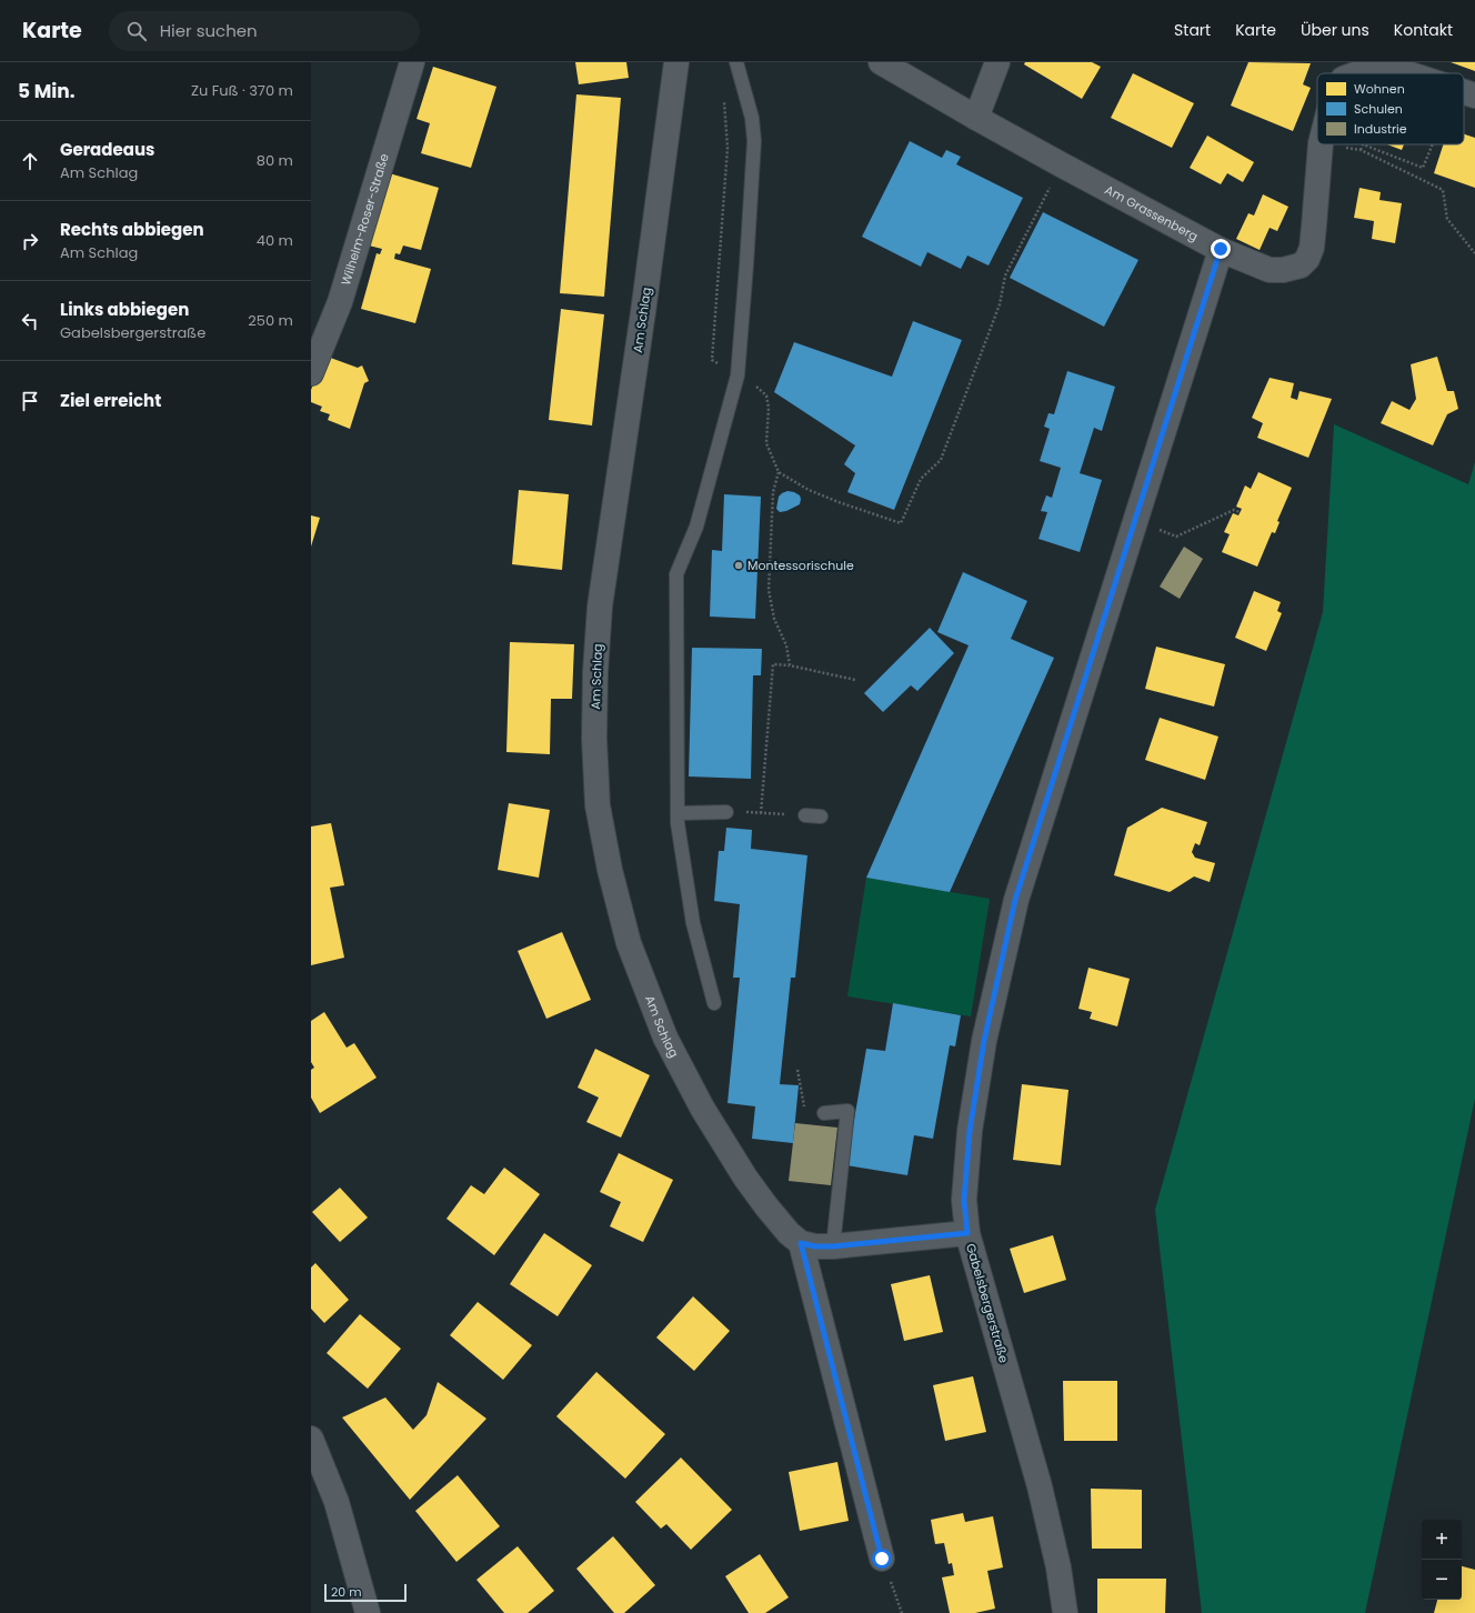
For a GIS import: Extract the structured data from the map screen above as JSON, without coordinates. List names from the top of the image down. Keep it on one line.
{"streets":{"street":["Am Grassenberg","Wilhelm-Roser-Straße","Am Schlag","Gabelsbergerstraße"]},"crossings":[["Am Grassenberg","Gabelsbergerstraße"]],"places":["Montessorischule"],"legend":["Wohnen","Schulen","Industrie"],"scale_bar":"20 m","page":{"header":"Karte","search":"Hier suchen","nav":["Start","Karte","Über uns","Kontakt"],"heading":["5 Min.","Zu Fuß · 370 m"],"list":[["Geradeaus","Am Schlag","80 m"],["Rechts abbiegen","Am Schlag","40 m"],["Links abbiegen","Gabelsbergerstraße","250 m"],"Ziel erreicht"],"map_buttons":["+","−"],"scale":"20 m"}}
